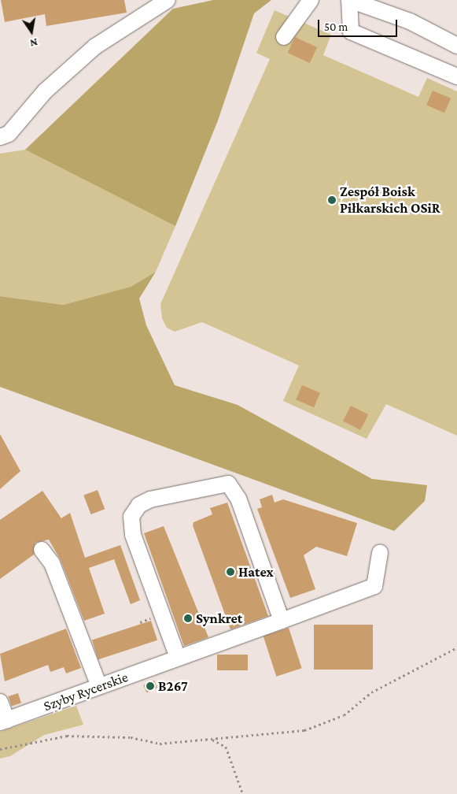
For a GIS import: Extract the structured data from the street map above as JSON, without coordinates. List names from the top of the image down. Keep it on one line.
{"streets":{"street":["Szyby Rycerskie"]},"places":["Zespół Boisk Piłkarskich OSiR","Hatex","Synkret","B267"],"scale_bar":"50 m","north":"bottom"}
